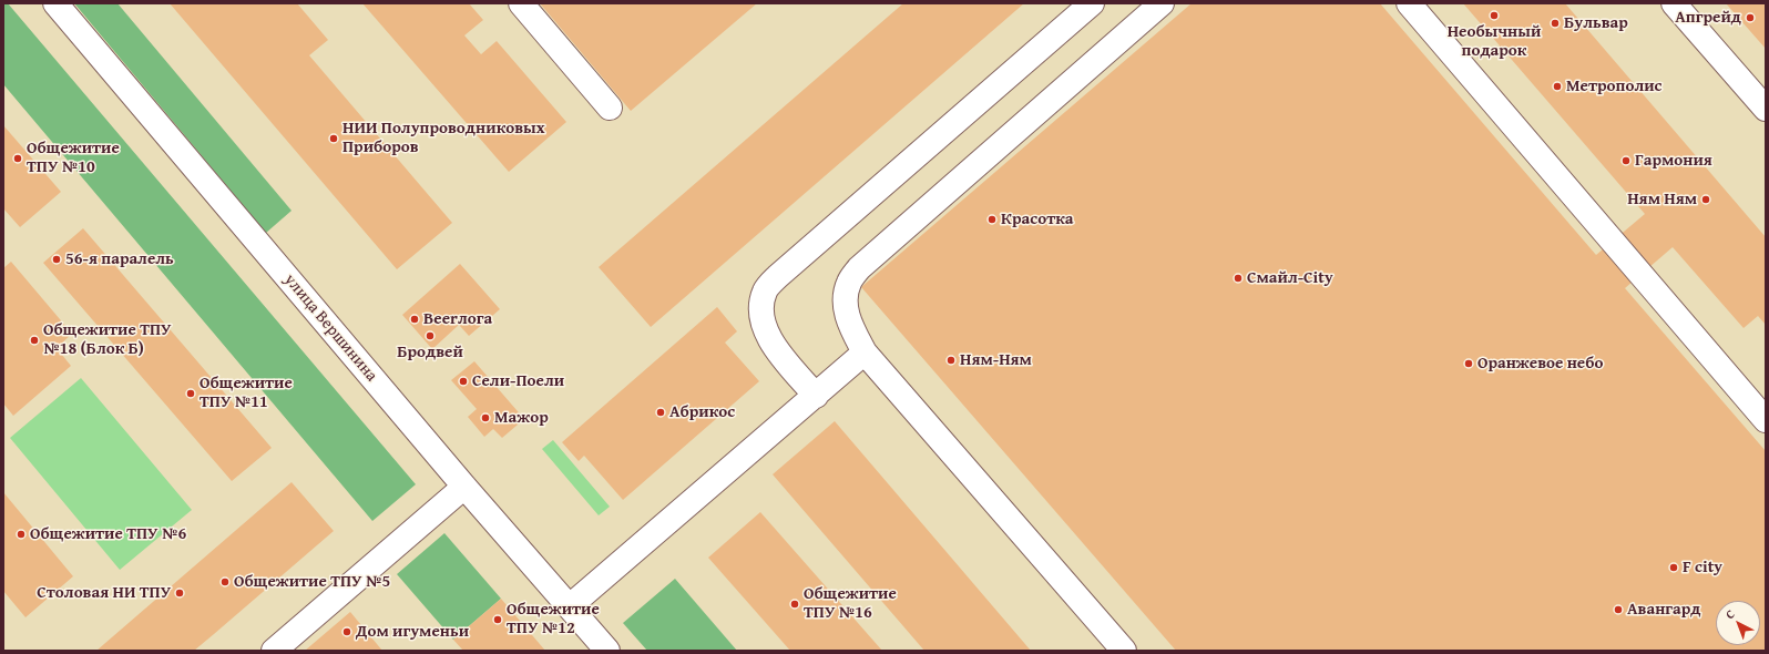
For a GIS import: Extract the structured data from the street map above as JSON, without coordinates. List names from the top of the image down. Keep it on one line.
{"streets":{"street":["улица Вершинина"]},"places":["Необычный подарок","Апгрейд","Бульвар","Метрополис","НИИ Полупроводниковых Приборов","Общежитие ТПУ №10","Гармония","Ням Ням","Красотка","56-я паралель","Смайл-City","Beerлога","Бродвей","Общежитие ТПУ №18 (Блок Б)","Ням-Ням","Оранжевое небо","Сели-Поели","Общежитие ТПУ №11","Абрикос","Мажор","Общежитие ТПУ №6","F city","Общежитие ТПУ №5","Столовая НИ ТПУ","Общежитие ТПУ №16","Авангард","Общежитие ТПУ №12","Дом игуменьи"],"north":"top left"}
